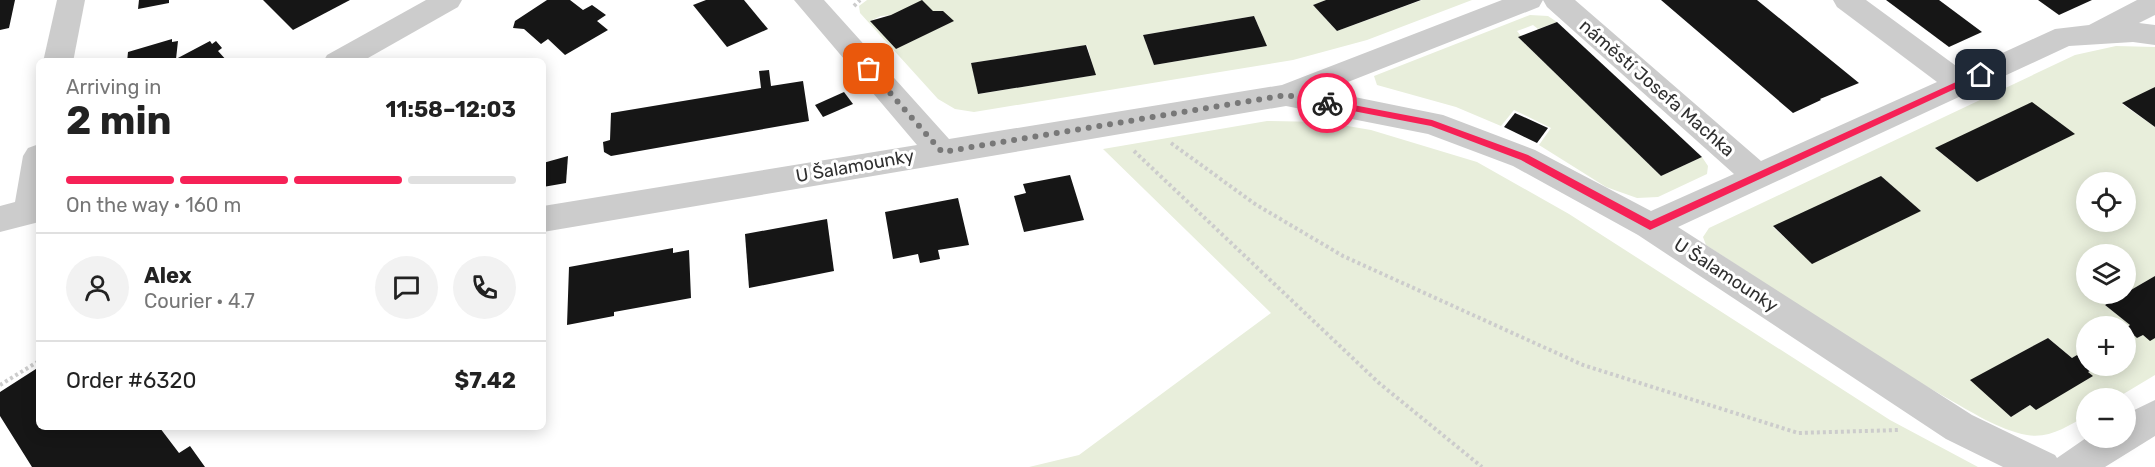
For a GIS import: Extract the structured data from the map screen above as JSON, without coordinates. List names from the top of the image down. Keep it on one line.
{"streets":{"street":["náměstí Josefa Machka","U Šalamounky"]},"page":{"heading":["2 min","Arriving in","11:58–12:03"],"panel":["Alex","Courier · 4.7","Order #6320","$7.42"],"bar":"On the way · 160 m","map_buttons":["+","−"]}}
